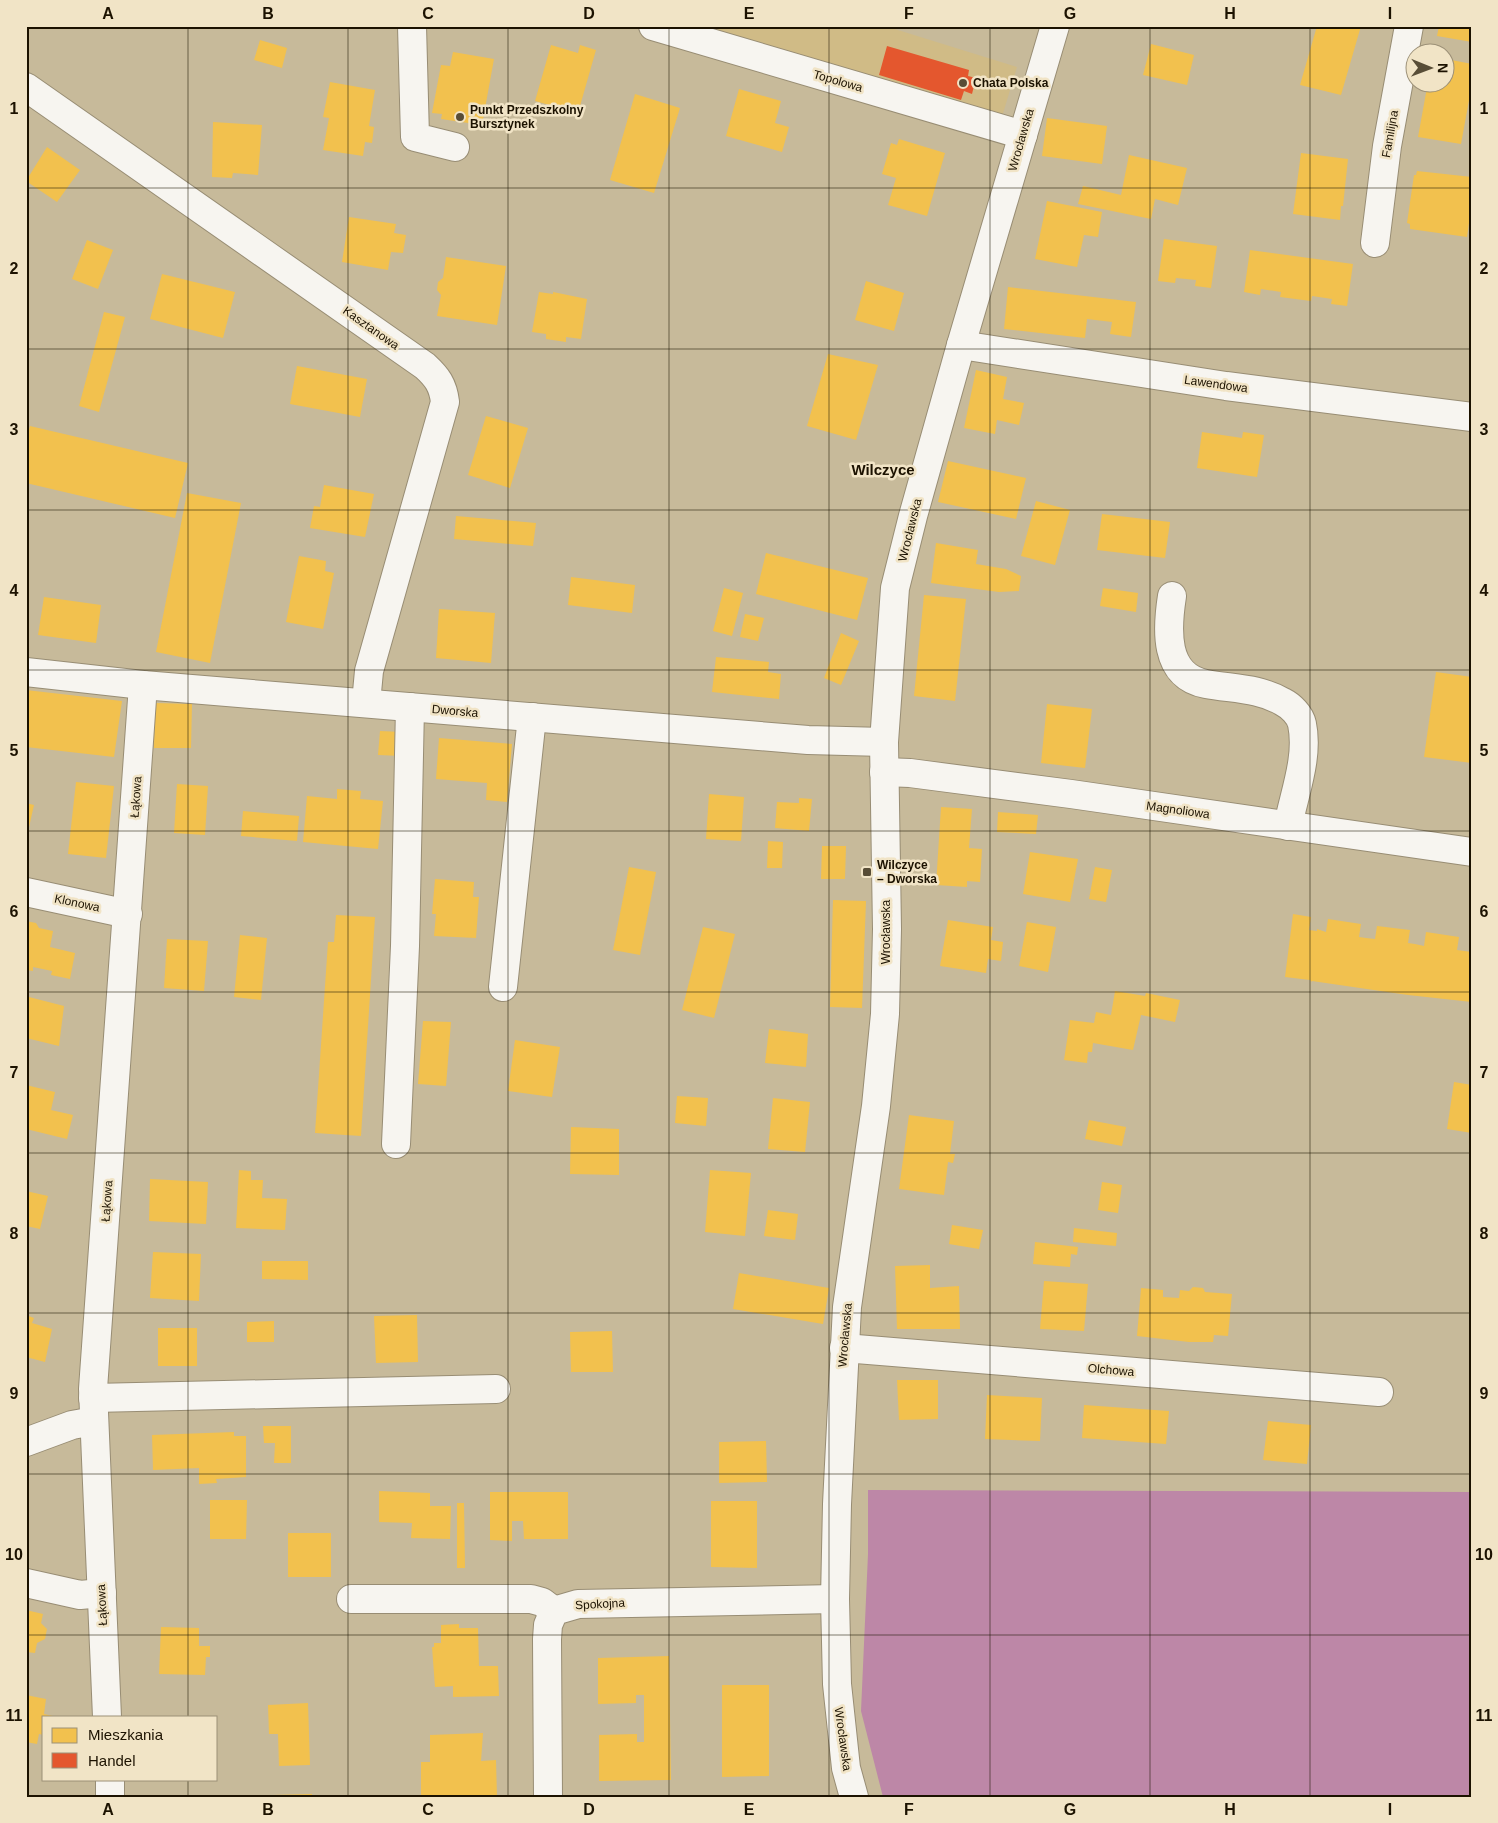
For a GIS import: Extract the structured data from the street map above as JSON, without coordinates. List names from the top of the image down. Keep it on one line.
{"streets":{"street":["Topolowa","Familijna","Wrocławska","Kasztanowa","Lawendowa","Dworska","Łąkowa","Magnoliowa","Klonowa","Olchowa","Spokojna"]},"crossings":[["Topolowa","Wrocławska"],["Wrocławska","Lawendowa"],["Wrocławska","Dworska"],["Wrocławska","Magnoliowa"],["Wrocławska","Olchowa"],["Wrocławska","Spokojna"],["Kasztanowa","Dworska"],["Dworska","Łąkowa"],["Łąkowa","Klonowa"]],"districts":["Wilczyce"],"places":{"other":["Chata Polska","Punkt Przedszkolny Bursztynek"],"transit":["Wilczyce – Dworska"]},"legend":["Mieszkania","Handel"],"north":"right","grid":{"columns":["A","B","C","D","E","F","G","H","I"],"rows":["1","2","3","4","5","6","7","8","9","10","11"]}}
